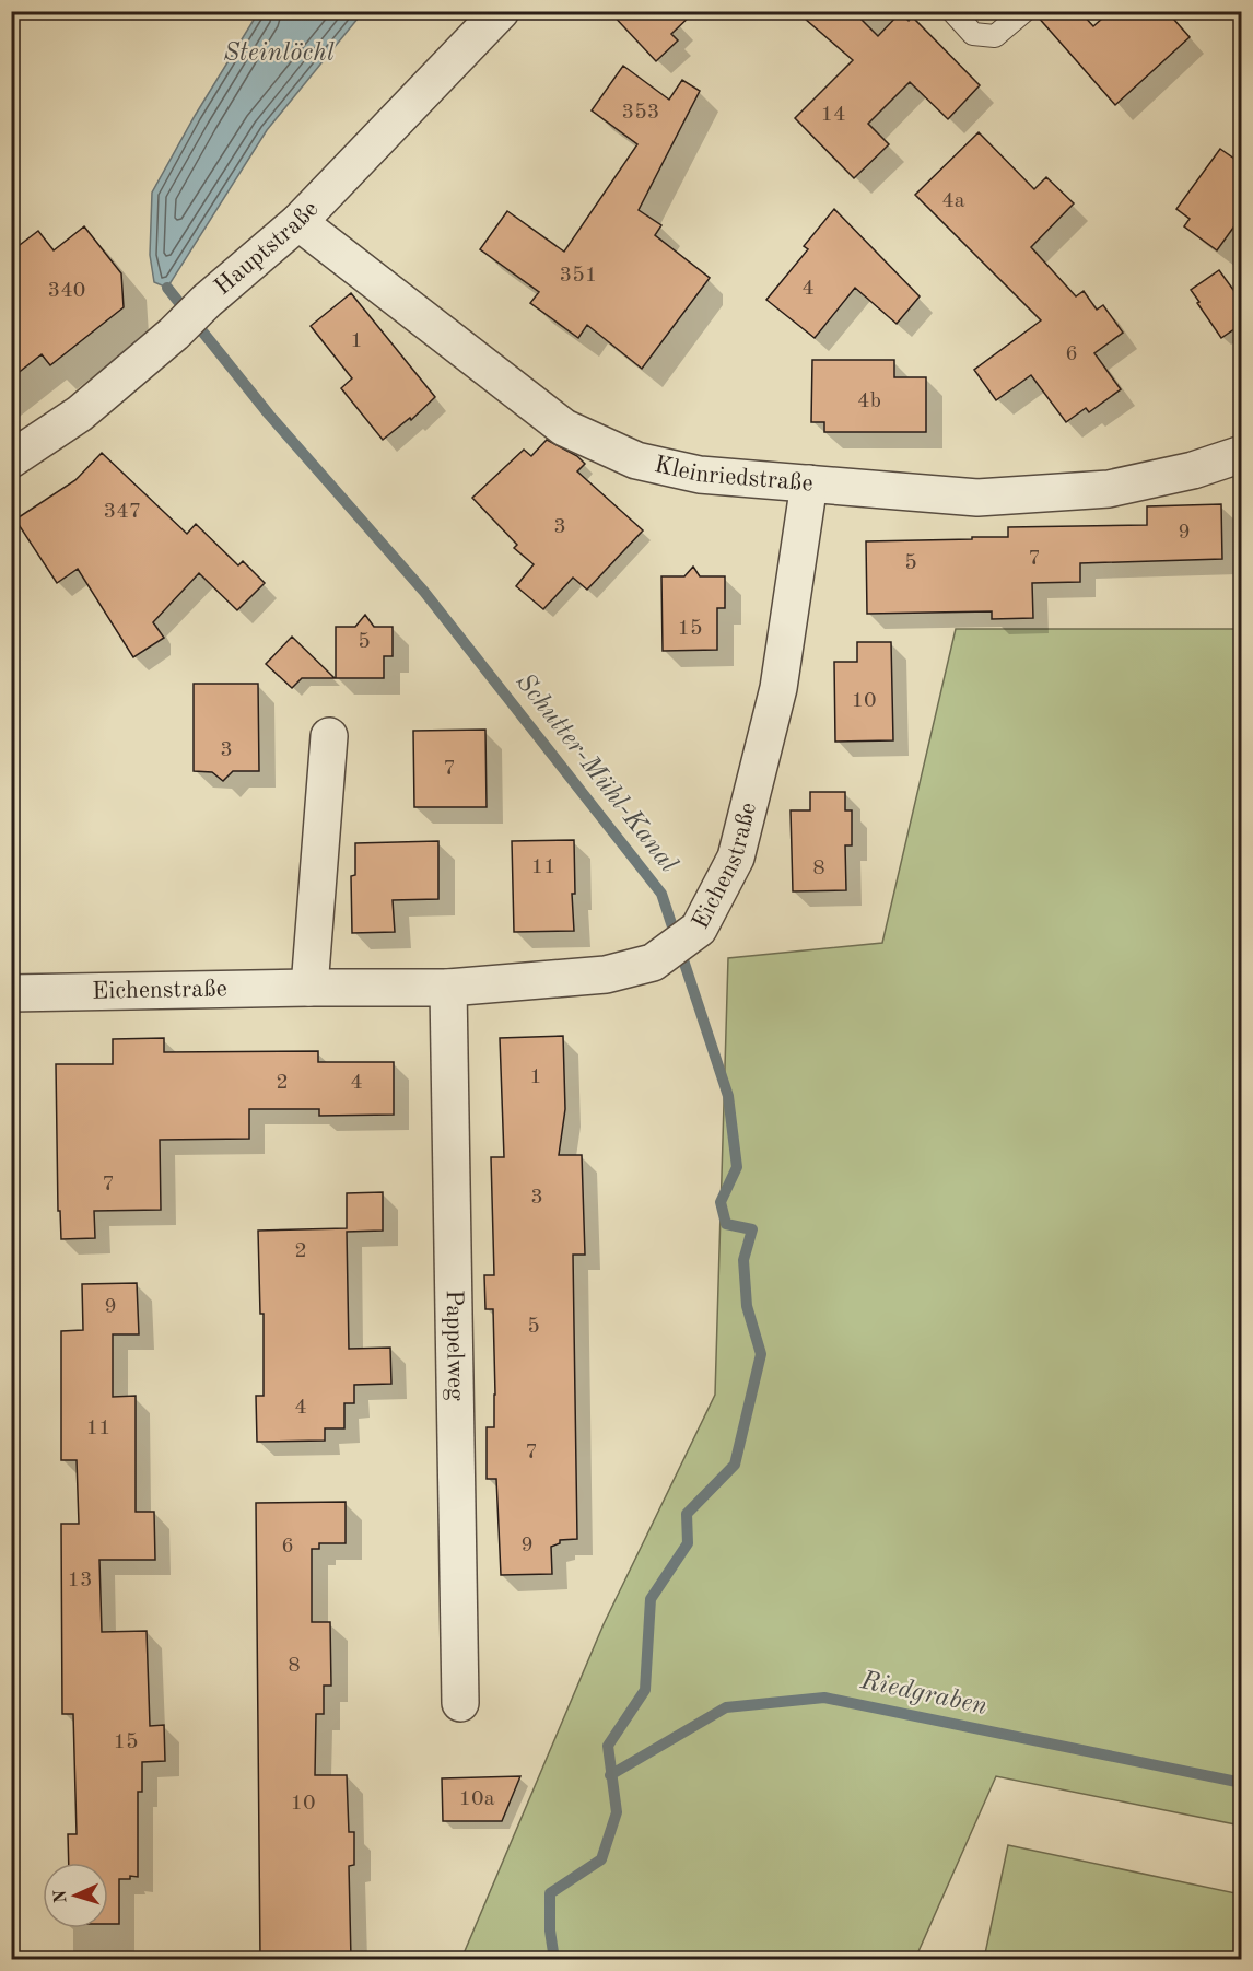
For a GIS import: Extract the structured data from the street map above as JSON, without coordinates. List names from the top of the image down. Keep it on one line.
{"streets":{"street":["Hauptstraße","Kleinriedstraße","Eichenstraße","Pappelweg"]},"crossings":[["Hauptstraße","Kleinriedstraße"],["Kleinriedstraße","Eichenstraße"],["Eichenstraße","Pappelweg"]],"water":["Steinlöchl","Schutter-Mühl-Kanal","Riedgraben"],"house_numbers":["353","14","4a","351","4","340","1","6","4b","347","3","9","7","5","15","5","10","3","7","11","8","1","2","4","7","3","2","9","5","4","11","7","9","6","13","8","15","10a","10"],"north":"left"}
